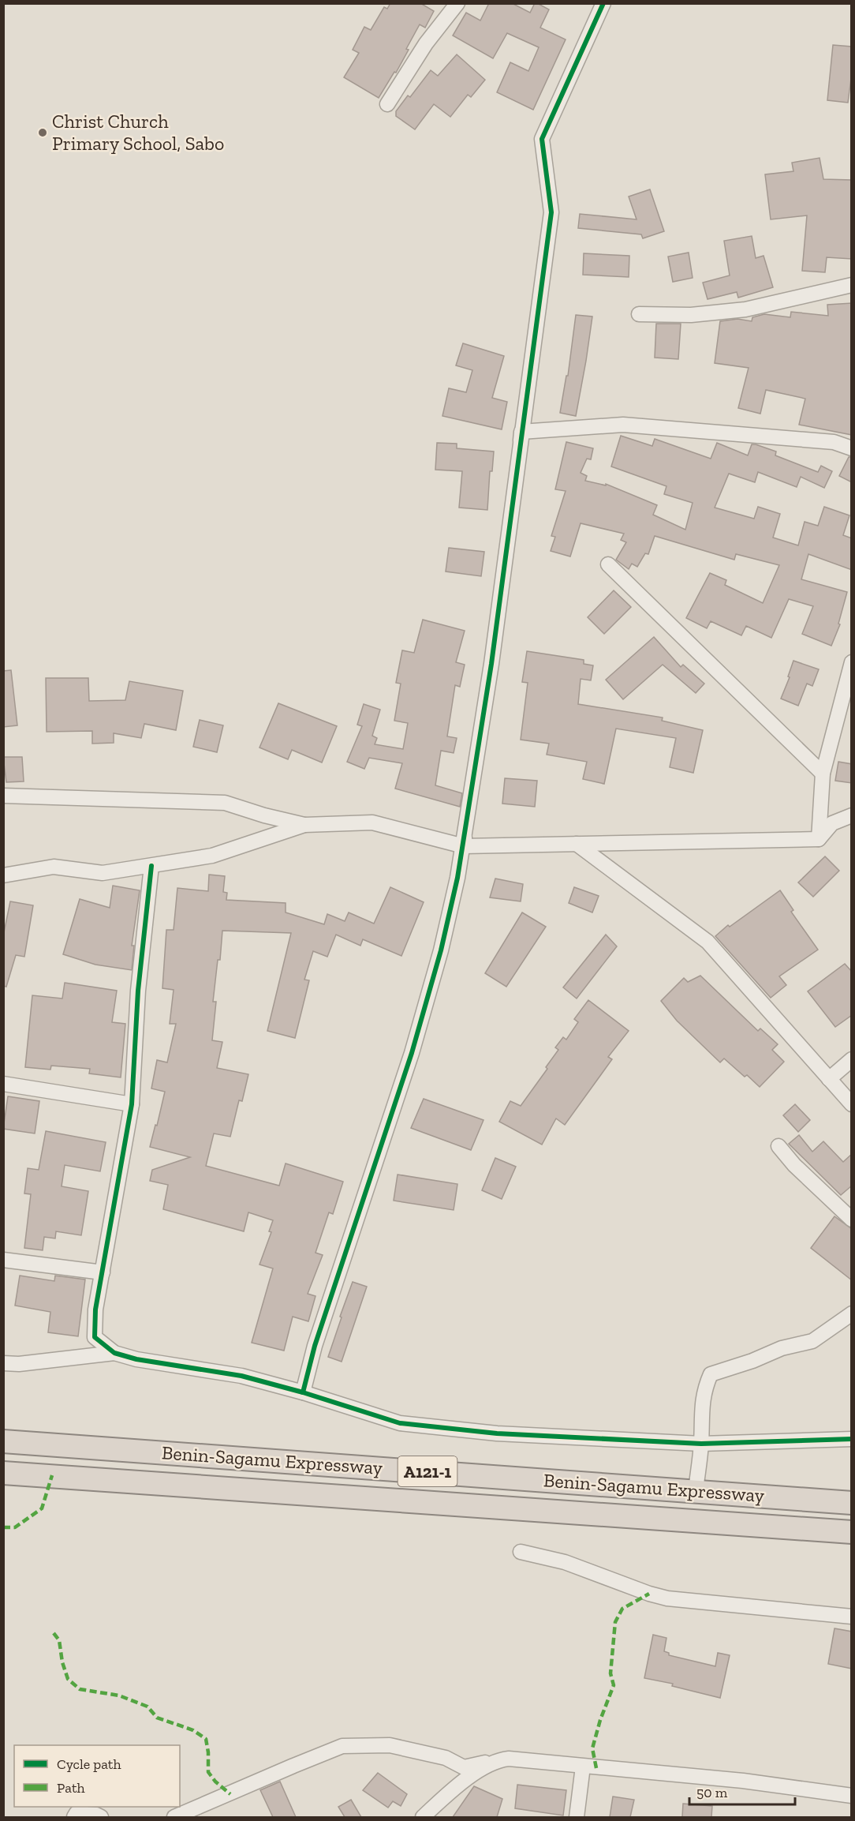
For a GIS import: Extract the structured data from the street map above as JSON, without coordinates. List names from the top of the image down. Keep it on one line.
{"streets":{"highway":["Benin-Sagamu Expressway","A121-1"]},"places":["Christ Church Primary School, Sabo"],"legend":["Cycle path","Path"],"scale_bar":"50 m"}
